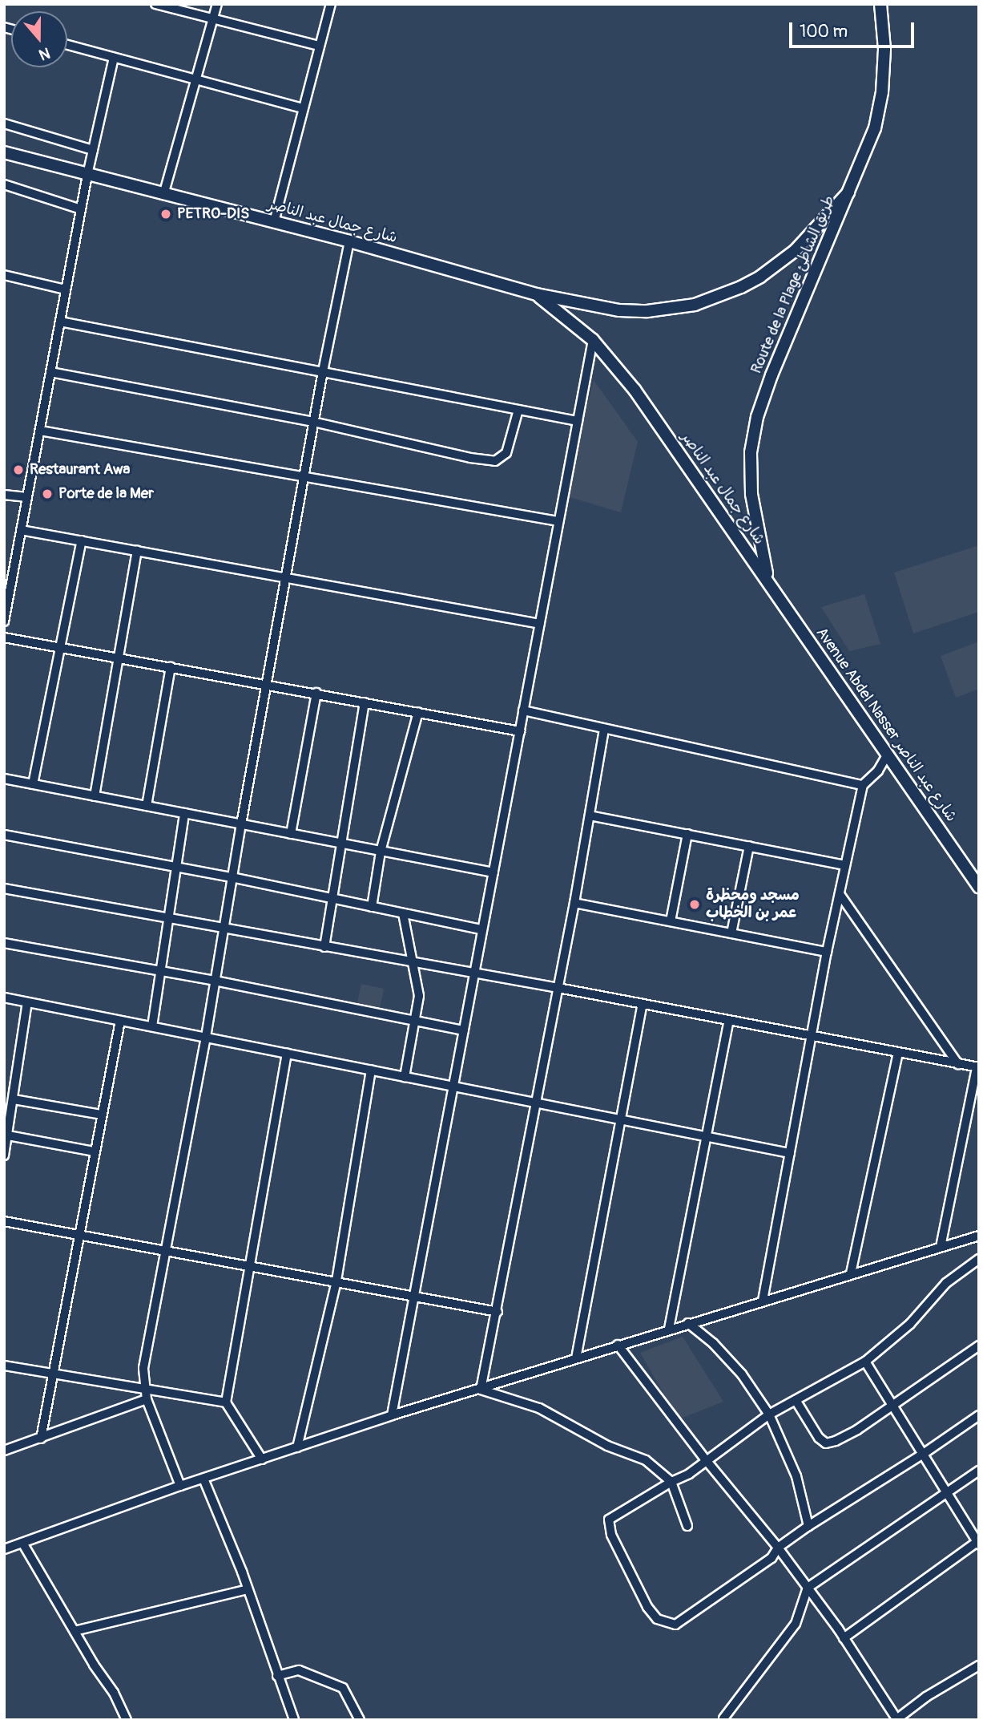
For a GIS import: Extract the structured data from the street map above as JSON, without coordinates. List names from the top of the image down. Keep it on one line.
{"streets":{"main road":["شارع جمال عبد الناصر","Route de la Plage طريق الشاطئ","Avenue Abdel Nasser شارع عبد الناصر"]},"crossings":[["شارع جمال عبد الناصر","Route de la Plage طريق الشاطئ"],["شارع جمال عبد الناصر","Avenue Abdel Nasser شارع عبد الناصر"],["Route de la Plage طريق الشاطئ","Avenue Abdel Nasser شارع عبد الناصر"]],"places":["PETRO-DIS","Restaurant Awa","Porte de la Mer","مسجد ومحظرة عمر بن الخطاب"],"scale_bar":"100 m","north":"bottom"}
